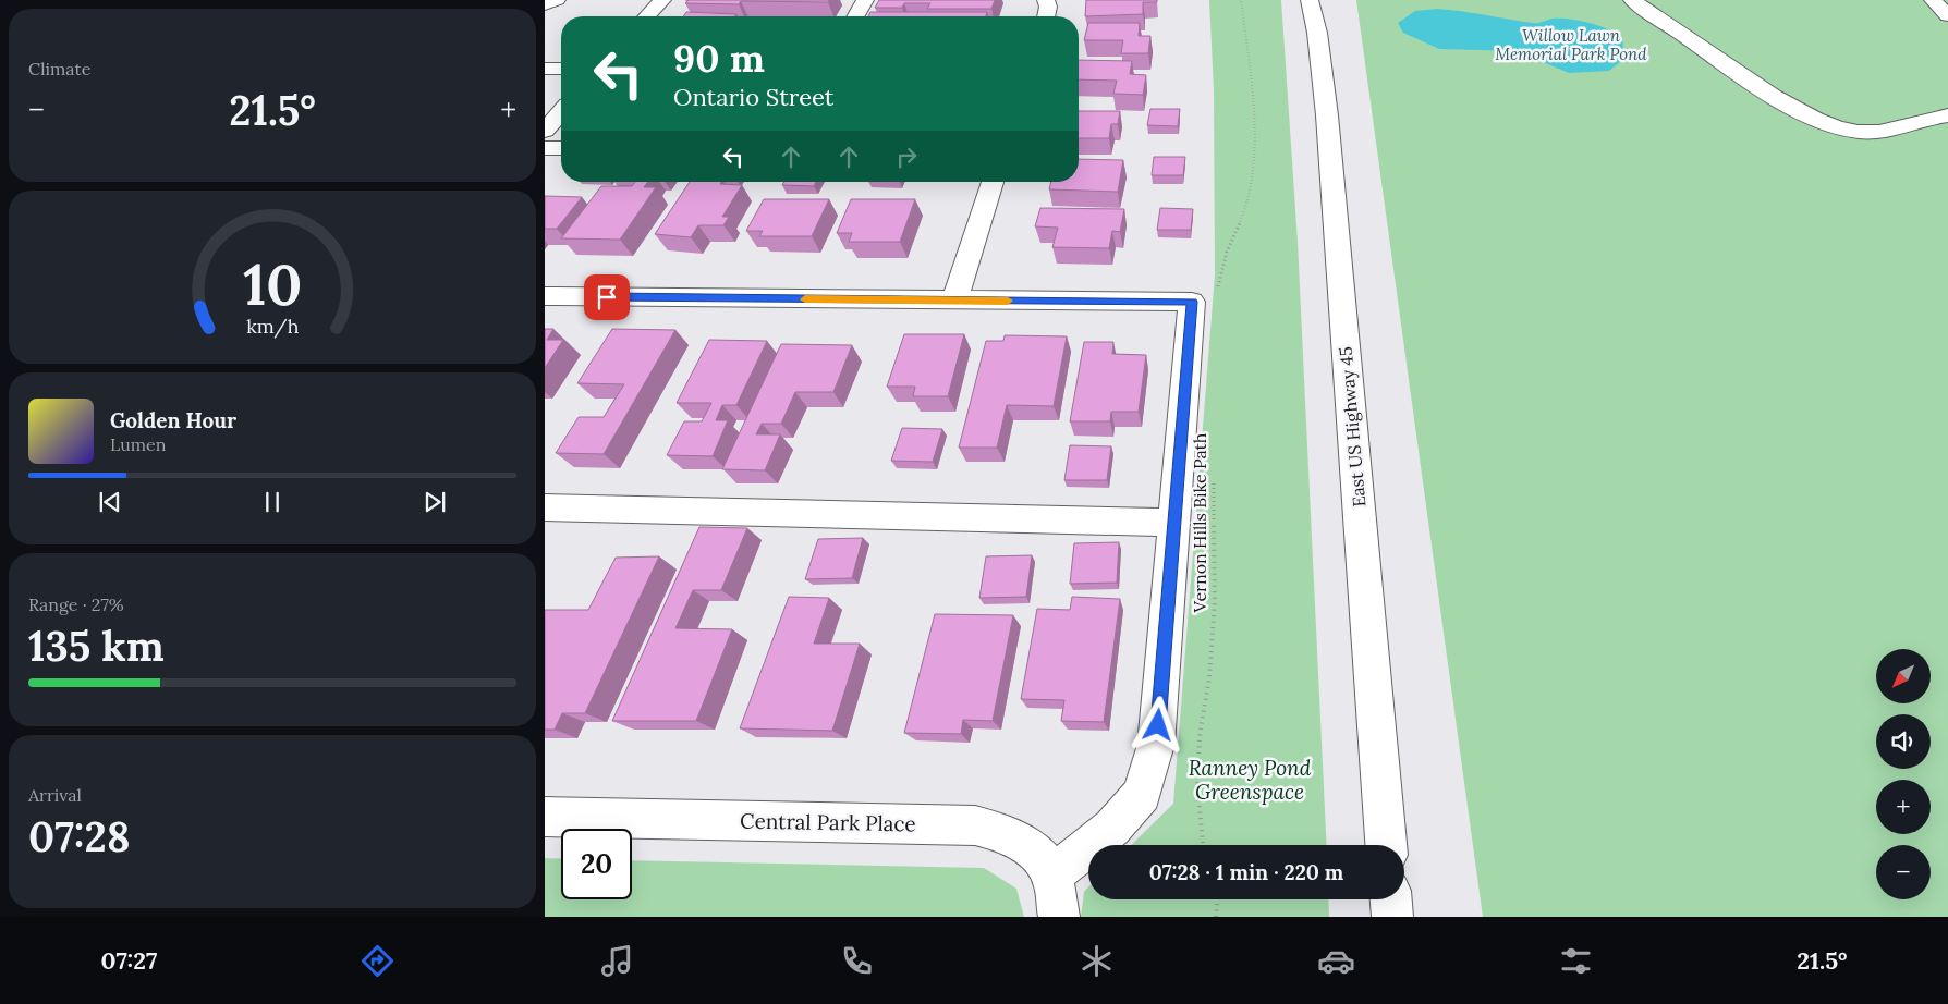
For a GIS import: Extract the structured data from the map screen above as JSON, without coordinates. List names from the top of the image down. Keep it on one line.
{"streets":{"street":["East US Highway 45","Central Park Place"],"path":["Vernon Hills Bike Path"]},"water":["Willow Lawn Memorial Park Pond"],"parks":["Ranney Pond Greenspace"],"north":"bottom left","page":{"tile":["Climate",["Range · 27%","135 km"],["Arrival","07:28"]],"turn":["90 m","Ontario Street"],"heat":["−","21.5°","+"],"song":["Golden Hour","Lumen"],"map_buttons":["+","−"],"limit":"20","trip":"07:28 · 1 min · 220 m","tabs":["07:27","21.5°"],"gauge":["10","km/h"]}}
